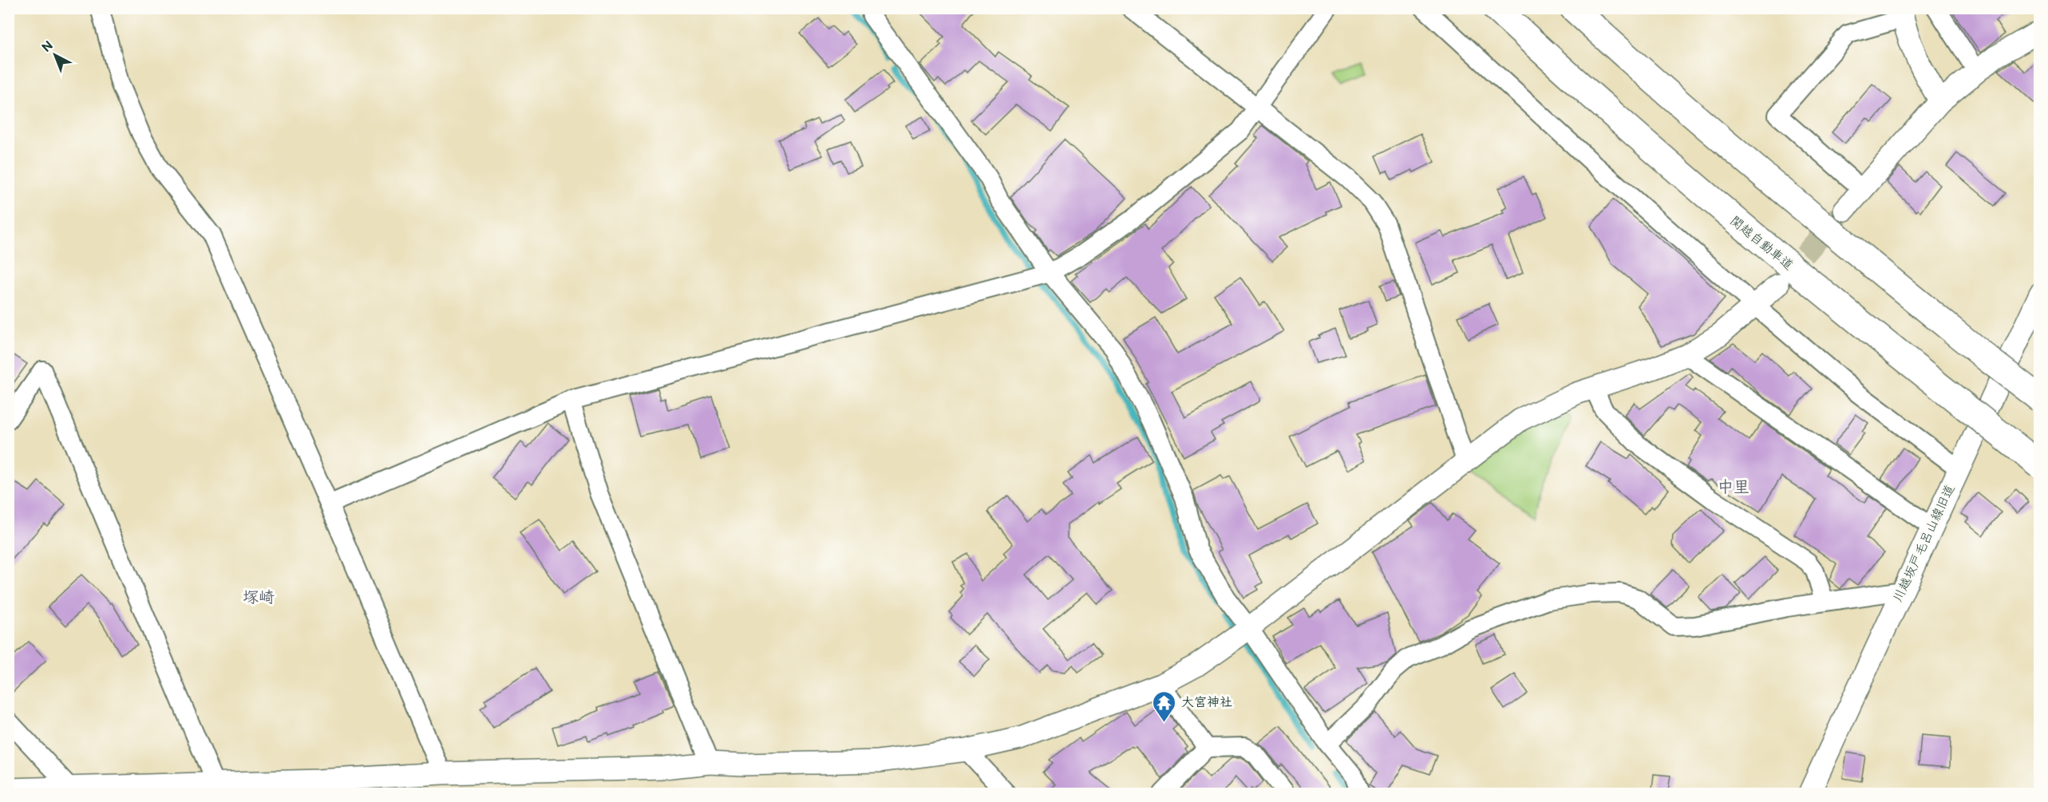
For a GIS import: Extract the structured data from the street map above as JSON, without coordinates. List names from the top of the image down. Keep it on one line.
{"streets":{"highway":["関越自動車道"],"street":["川越坂戸毛呂山線旧道"]},"districts":["中里","塚崎"],"places":{"temple":["大宮神社"]},"north":"top left"}
